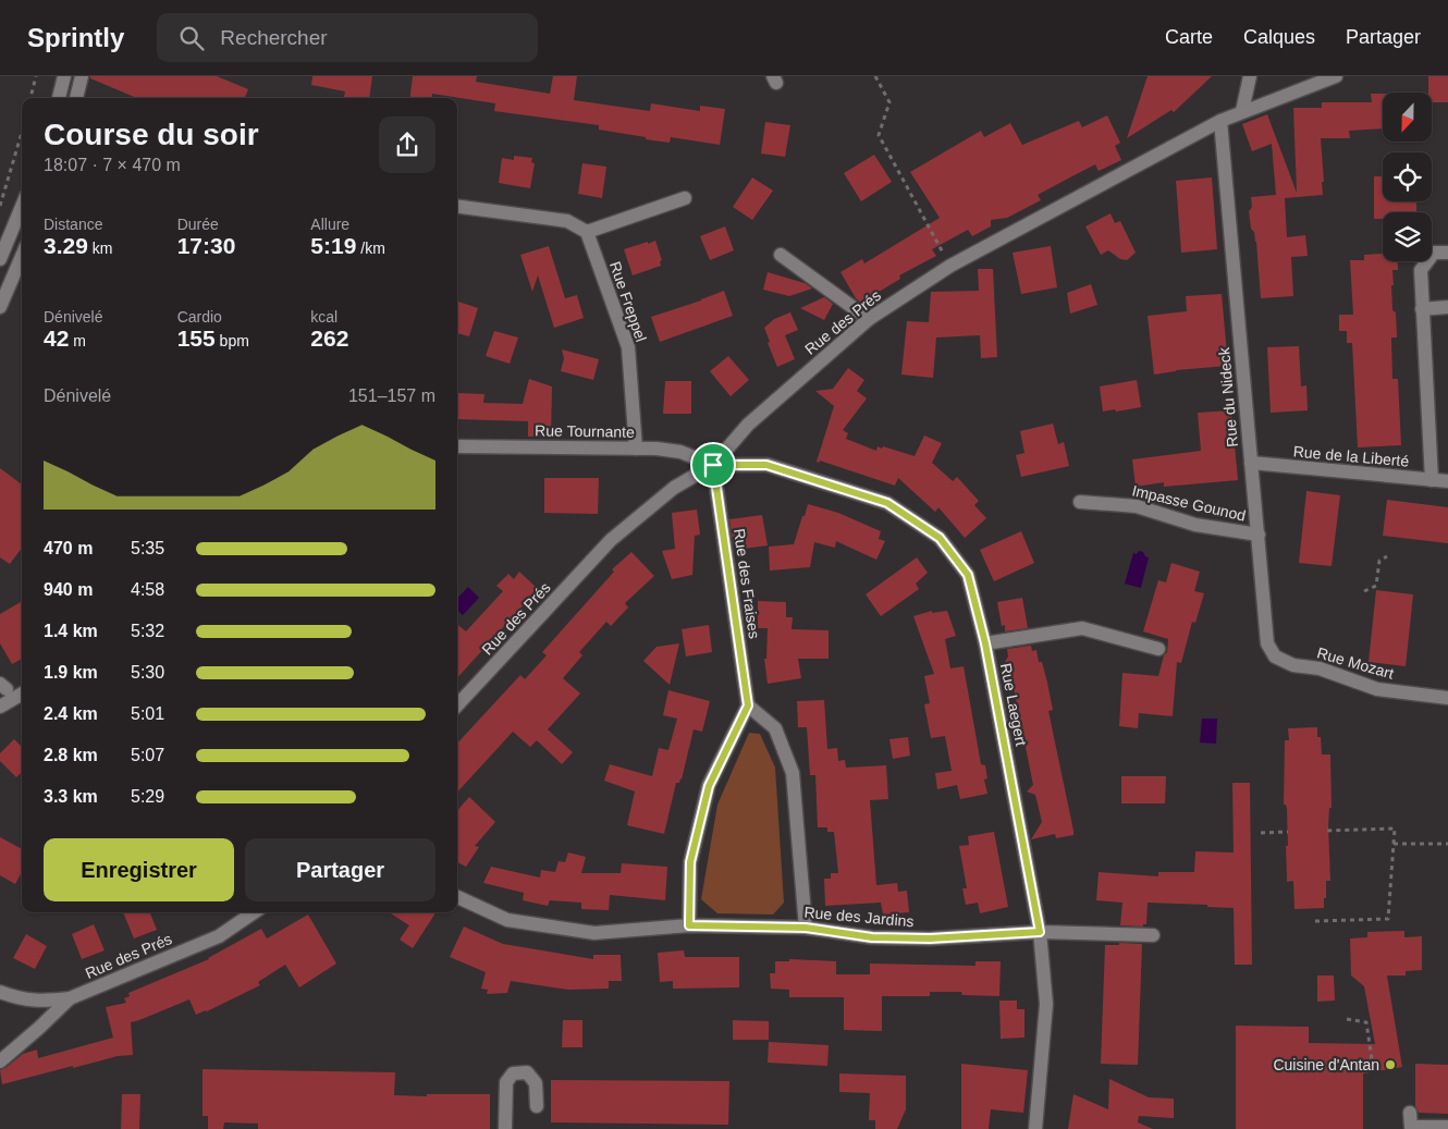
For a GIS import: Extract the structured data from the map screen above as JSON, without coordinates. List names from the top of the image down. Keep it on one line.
{"streets":{"street":["Rue Freppel","Rue des Prés","Rue du Nideck","Rue Tournante","Rue de la Liberté","Impasse Gounod","Rue des Fraises","Rue Mozart","Rue Laegert","Rue des Jardins"]},"crossings":[["Rue Freppel","Rue Tournante"],["Rue des Prés","Rue du Nideck"],["Rue des Prés","Rue Tournante"],["Rue des Prés","Rue des Fraises"],["Rue des Prés","Rue Laegert"],["Rue du Nideck","Rue de la Liberté"],["Rue du Nideck","Impasse Gounod"],["Rue du Nideck","Rue Mozart"],["Rue Tournante","Rue des Fraises"],["Rue Tournante","Rue Laegert"],["Rue des Fraises","Rue Laegert"],["Rue Laegert","Rue des Jardins"]],"places":["Cuisine d'Antan"],"north":"bottom","page":{"header":"Sprintly","search":"Rechercher","nav":["Carte","Calques","Partager"],"heading":["Course du soir","18:07 · 7 × 470 m"],"stats":[["Distance","3.29 km"],["Durée","17:30"],["Allure","5:19 /km"],["Dénivelé","42 m"],["Cardio","155 bpm"],["kcal","262"]],"chart":["Dénivelé","151–157 m"],"list":[{"name":"470 m","note":"5:35"},{"name":"940 m","note":"4:58"},{"name":"1.4 km","note":"5:32"},{"name":"1.9 km","note":"5:30"},{"name":"2.4 km","note":"5:01"},{"name":"2.8 km","note":"5:07"},{"name":"3.3 km","note":"5:29"}],"buttons":["Enregistrer","Partager"]}}
